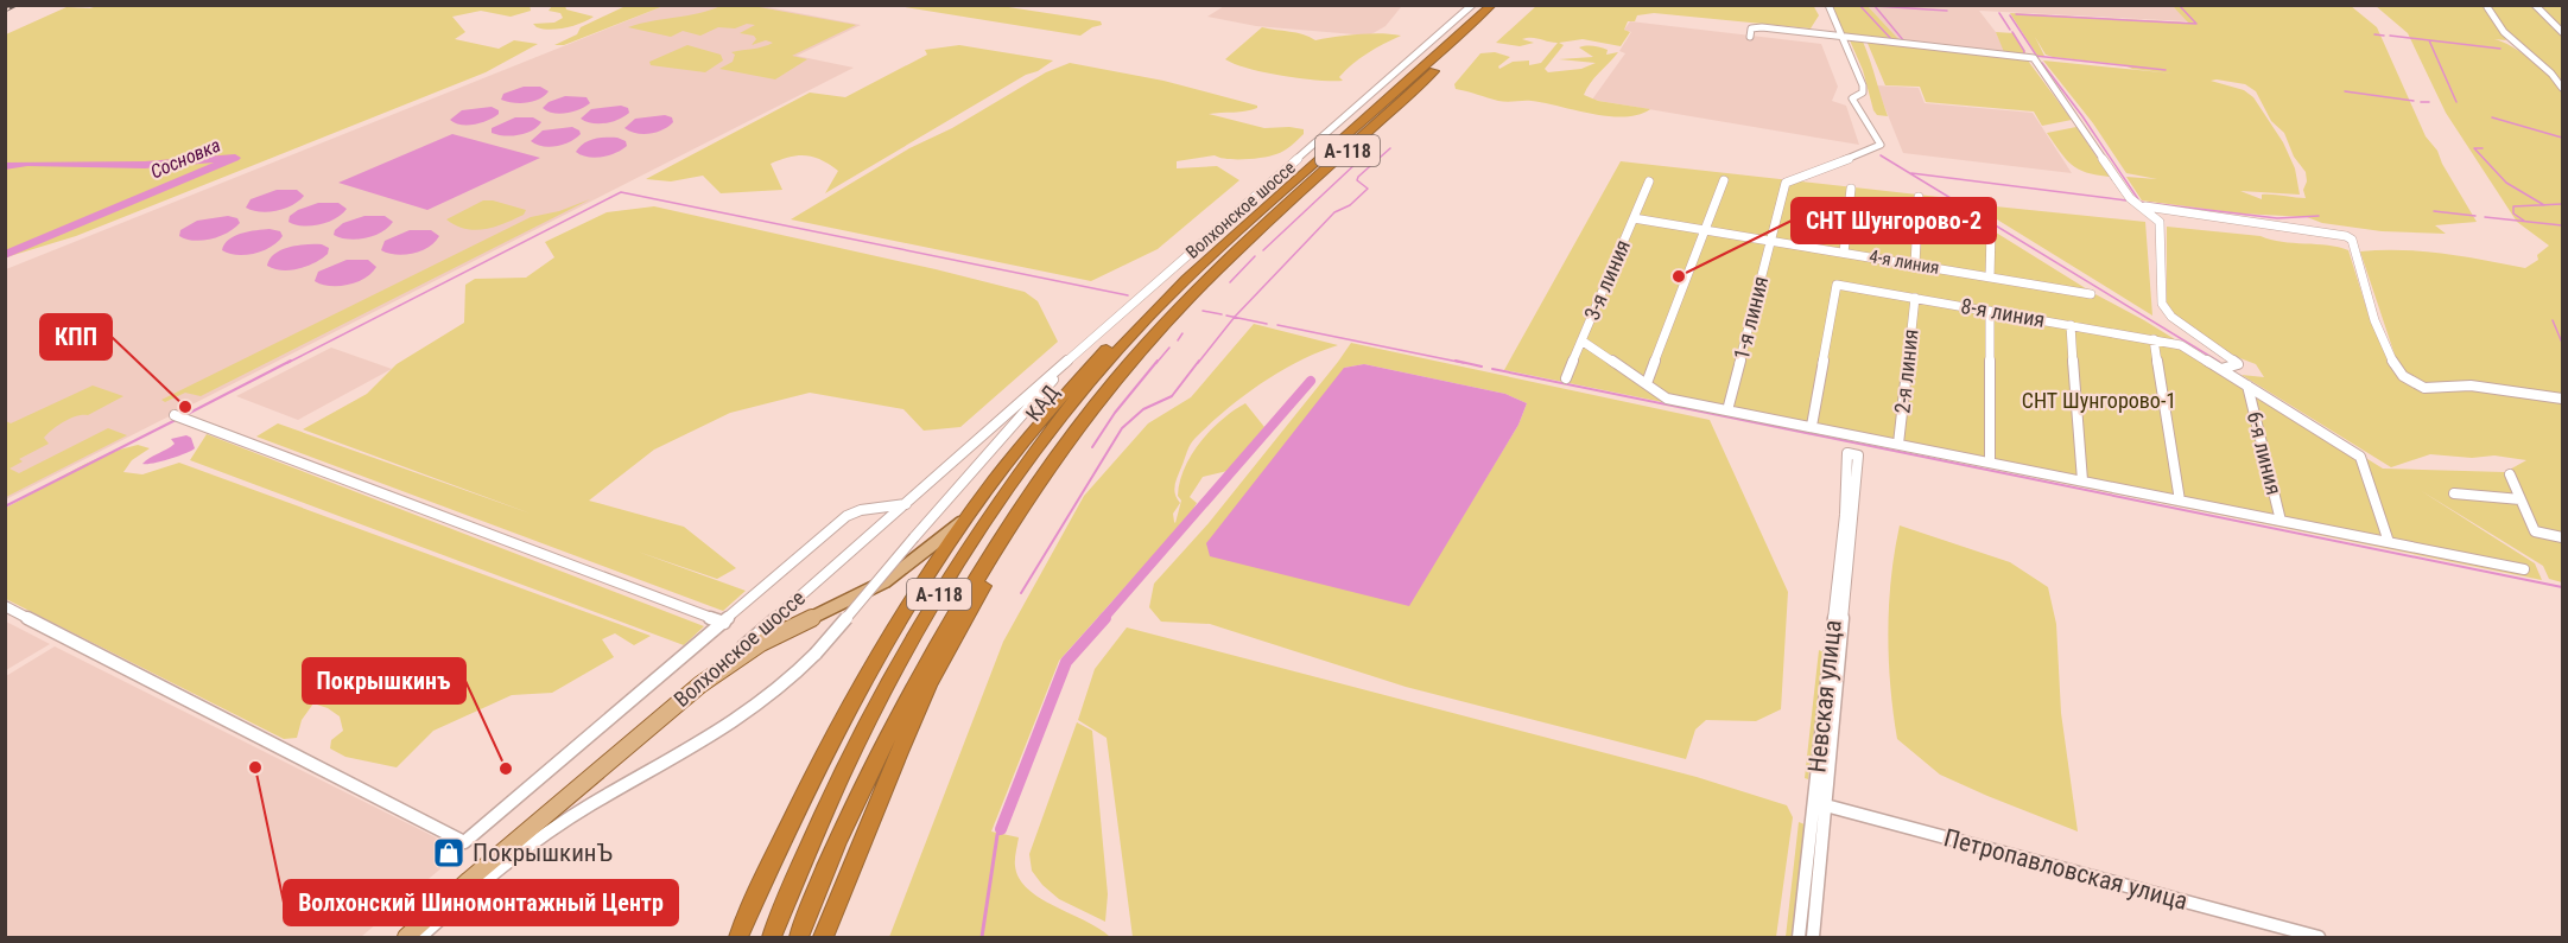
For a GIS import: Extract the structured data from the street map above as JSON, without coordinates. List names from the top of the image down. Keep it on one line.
{"streets":{"highway":["А-118","КАД"],"main road":["Волхонское шоссе"],"street":["4-я линия","3-я линия","8-я линия","1-я линия","2-я линия","6-я линия","Невская улица","Петропавловская улица"]},"crossings":[["4-я линия","3-я линия"],["4-я линия","1-я линия"],["8-я линия","2-я линия"],["8-я линия","6-я линия"],["Невская улица","Петропавловская улица"]],"water":["Сосновка"],"parks":["СНТ Шунгорово-1"],"places":{"other":["СНТ Шунгорово-2","КПП","Волхонский Шиномонтажный Центр","Покрышкинъ"],"shop":["ПокрышкинЪ"]}}
